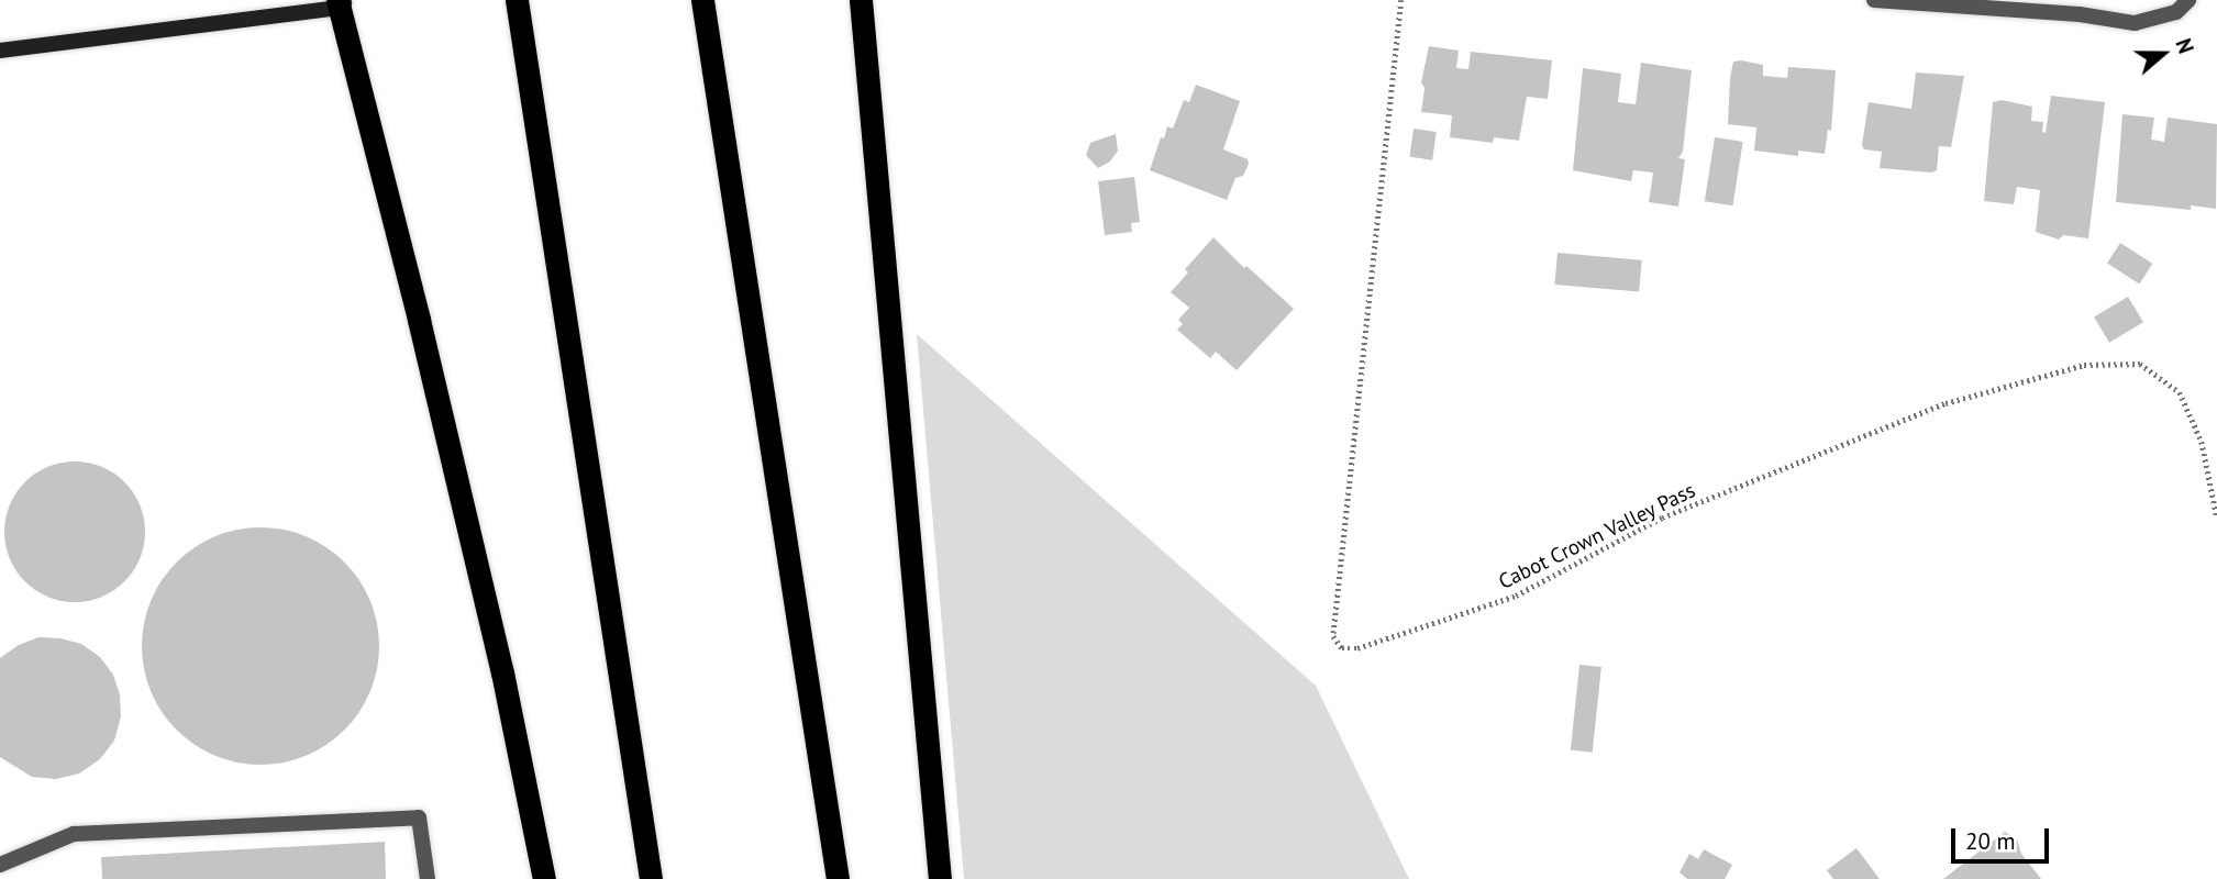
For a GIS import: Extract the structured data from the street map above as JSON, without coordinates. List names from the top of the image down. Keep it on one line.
{"streets":{"path":["Cabot Crown Valley Pass"]},"scale_bar":"20 m","north":"right"}
